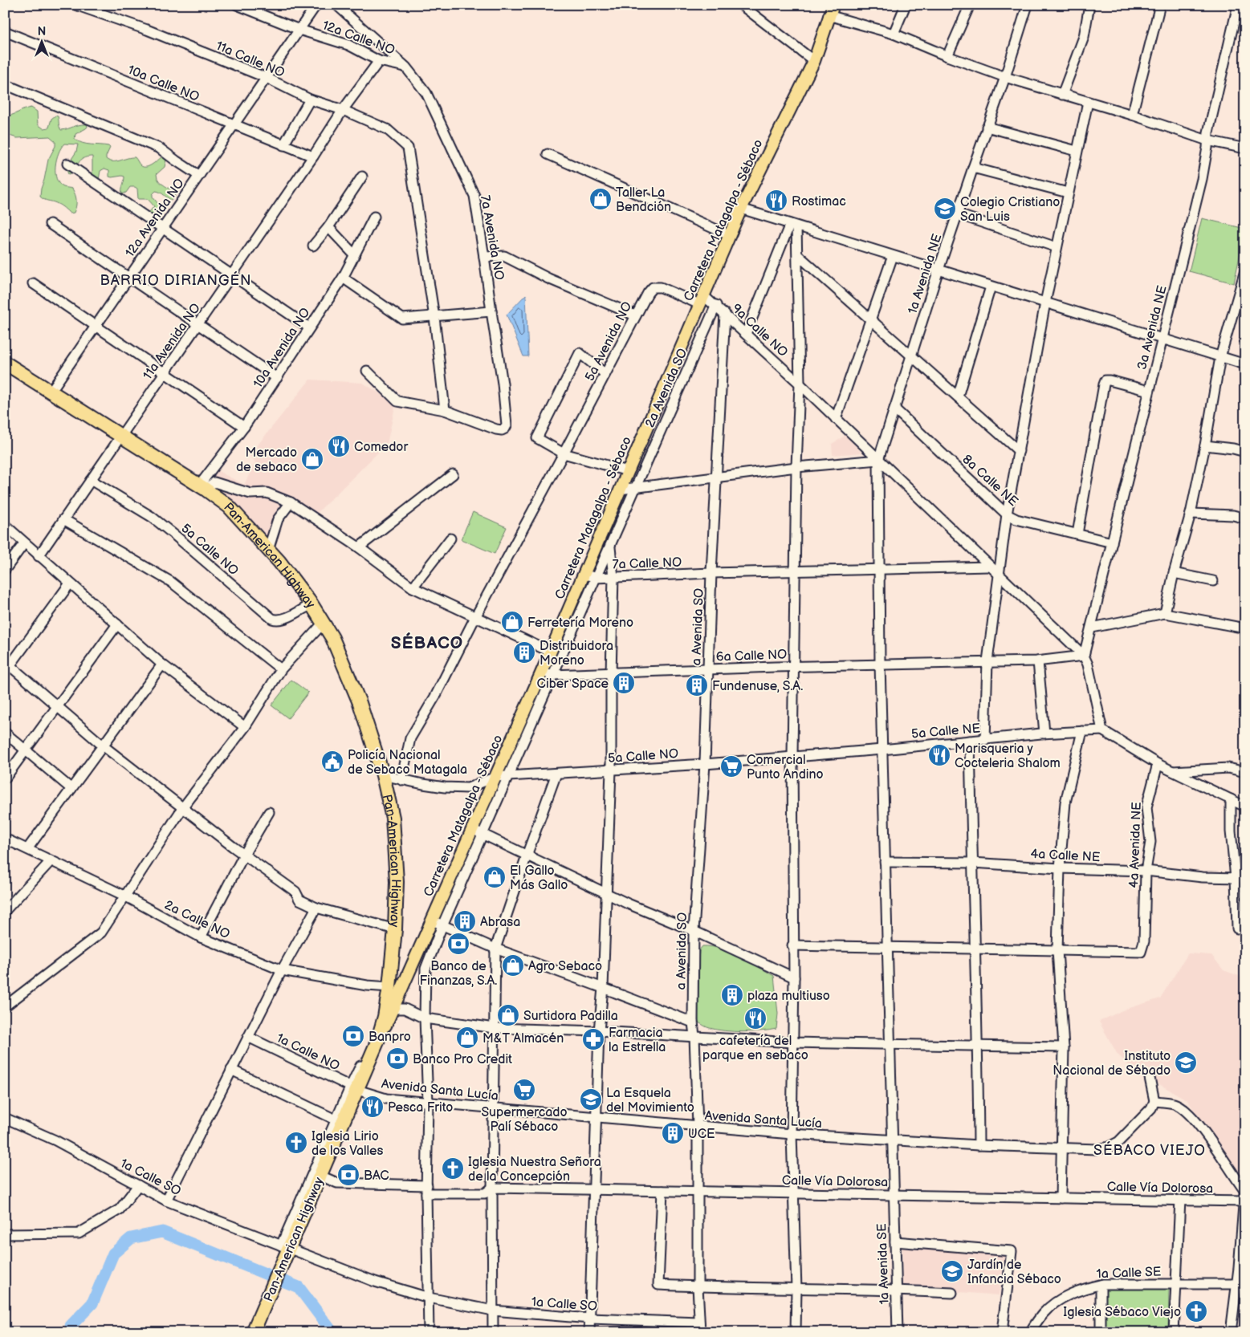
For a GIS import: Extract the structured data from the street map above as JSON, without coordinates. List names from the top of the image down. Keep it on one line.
{"streets":{"highway":["Pan-American Highway"],"main road":["Carretera Matagalpa - Sébaco"],"street":["12a Calle NO","11a Calle NO","10a Calle NO","12a Avenida NO","7a Avenida NO","1a Avenida NE","3a Avenida NE","9a Calle NO","11a Avenida NO","5a Avenida NO","10a Avenida NO","2a Avenida SO","8a Calle NE","5a Calle NO","7a Calle NO","a Avenida SO","6a Calle NO","5a Calle NE","4a Avenida NE","4a Calle NE","2a Calle NO","1a Calle NO","Avenida Santa Lucía","1a Calle SO","Calle Vía Dolorosa","1a Avenida SE","1a Calle SE"]},"crossings":[["12a Calle NO","12a Avenida NO"],["12a Calle NO","7a Avenida NO"],["12a Calle NO","11a Avenida NO"],["11a Calle NO","12a Avenida NO"],["11a Calle NO","11a Avenida NO"],["10a Calle NO","12a Avenida NO"],["10a Calle NO","11a Avenida NO"],["12a Avenida NO","Pan-American Highway"],["Carretera Matagalpa - Sébaco","9a Calle NO"],["Carretera Matagalpa - Sébaco","5a Avenida NO"],["Carretera Matagalpa - Sébaco","2a Avenida SO"],["Carretera Matagalpa - Sébaco","5a Calle NO"],["Carretera Matagalpa - Sébaco","Pan-American Highway"],["Carretera Matagalpa - Sébaco","7a Calle NO"],["Carretera Matagalpa - Sébaco","6a Calle NO"],["1a Avenida NE","9a Calle NO"],["1a Avenida NE","8a Calle NE"],["1a Avenida NE","7a Calle NO"],["1a Avenida NE","6a Calle NO"],["1a Avenida NE","5a Calle NE"],["1a Avenida NE","4a Calle NE"],["1a Avenida NE","Avenida Santa Lucía"],["3a Avenida NE","9a Calle NO"],["3a Avenida NE","8a Calle NE"],["3a Avenida NE","6a Calle NO"],["9a Calle NO","5a Avenida NO"],["9a Calle NO","2a Avenida SO"],["9a Calle NO","7a Calle NO"],["9a Calle NO","a Avenida SO"],["9a Calle NO","6a Calle NO"],["11a Avenida NO","5a Calle NO"],["11a Avenida NO","Pan-American Highway"],["5a Avenida NO","5a Calle NO"],["10a Avenida NO","Pan-American Highway"],["2a Avenida SO","5a Calle NO"],["2a Avenida SO","7a Calle NO"],["2a Avenida SO","6a Calle NO"],["2a Avenida SO","Avenida Santa Lucía"],["2a Avenida SO","1a Calle SO"],["2a Avenida SO","Calle Vía Dolorosa"],["5a Calle NO","Pan-American Highway"],["5a Calle NO","a Avenida SO"],["5a Calle NO","5a Calle NE"],["Pan-American Highway","2a Calle NO"],["Pan-American Highway","1a Calle NO"],["Pan-American Highway","Avenida Santa Lucía"],["Pan-American Highway","1a Calle SO"],["Pan-American Highway","Calle Vía Dolorosa"],["7a Calle NO","a Avenida SO"],["a Avenida SO","6a Calle NO"],["a Avenida SO","Avenida Santa Lucía"],["a Avenida SO","1a Calle SO"],["a Avenida SO","Calle Vía Dolorosa"],["4a Avenida NE","4a Calle NE"],["1a Calle NO","Avenida Santa Lucía"],["Calle Vía Dolorosa","1a Avenida SE"]],"districts":["BARRIO DIRIANGÉN","SÉBACO","SÉBACO VIEJO"],"places":{"shop":["Taller La Bendción","Mercado de sebaco","Ferretería Moreno","El Gallo Más Gallo","Agro Sebaco","Surtidora Padilla","M&T Almacén"],"restaurant":["Rostimac","Comedor","Marisqueria y Cocteleria Shalom","cafetería del parque en sebaco","Pesca Frito"],"school or university":["Colegio Cristiano San Luis","Instituto Nacional de Sébado","La Esquela del Movimiento","Jardín de Infancia Sébaco"],"building":["Distribuidora Moreno","Ciber Space","Fundenuse, S.A.","Abrasa","plaza multiuso","UCE"],"public building":["Policía Nacional de Sebaco Matagala"],"supermarket":["Comercial Punto Andino","Supermercado Palí Sébaco"],"bank":["Banco de Finanzas, S.A.","Banpro","Banco Pro Credit","BAC"],"pharmacy":["Farmacia la Estrella"],"church":["Iglesia Lirio de los Valles","Iglesia Nuestra Señora de la Concepción","Iglesia Sébaco Viejo"]},"north":"top"}
